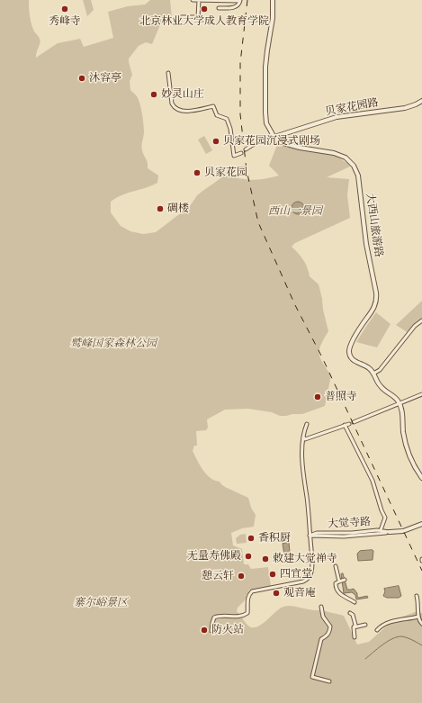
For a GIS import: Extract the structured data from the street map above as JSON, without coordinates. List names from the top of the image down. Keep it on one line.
{"streets":{"street":["贝家花园路","大西山旅游路","大觉寺路"]},"crossings":[["贝家花园路","大西山旅游路"]],"parks":["西山一景园","鹫峰国家森林公园","寨尔峪景区"],"places":["秀峰寺","北京林业大学成人教育学院","沐容亭","妙灵山庄","贝家花园沉浸式剧场","贝家花园","碉楼","普照寺","香积厨","无量寿佛殿","敕建大觉禅寺","四宜堂","憩云轩","观音庵","防火站"]}
